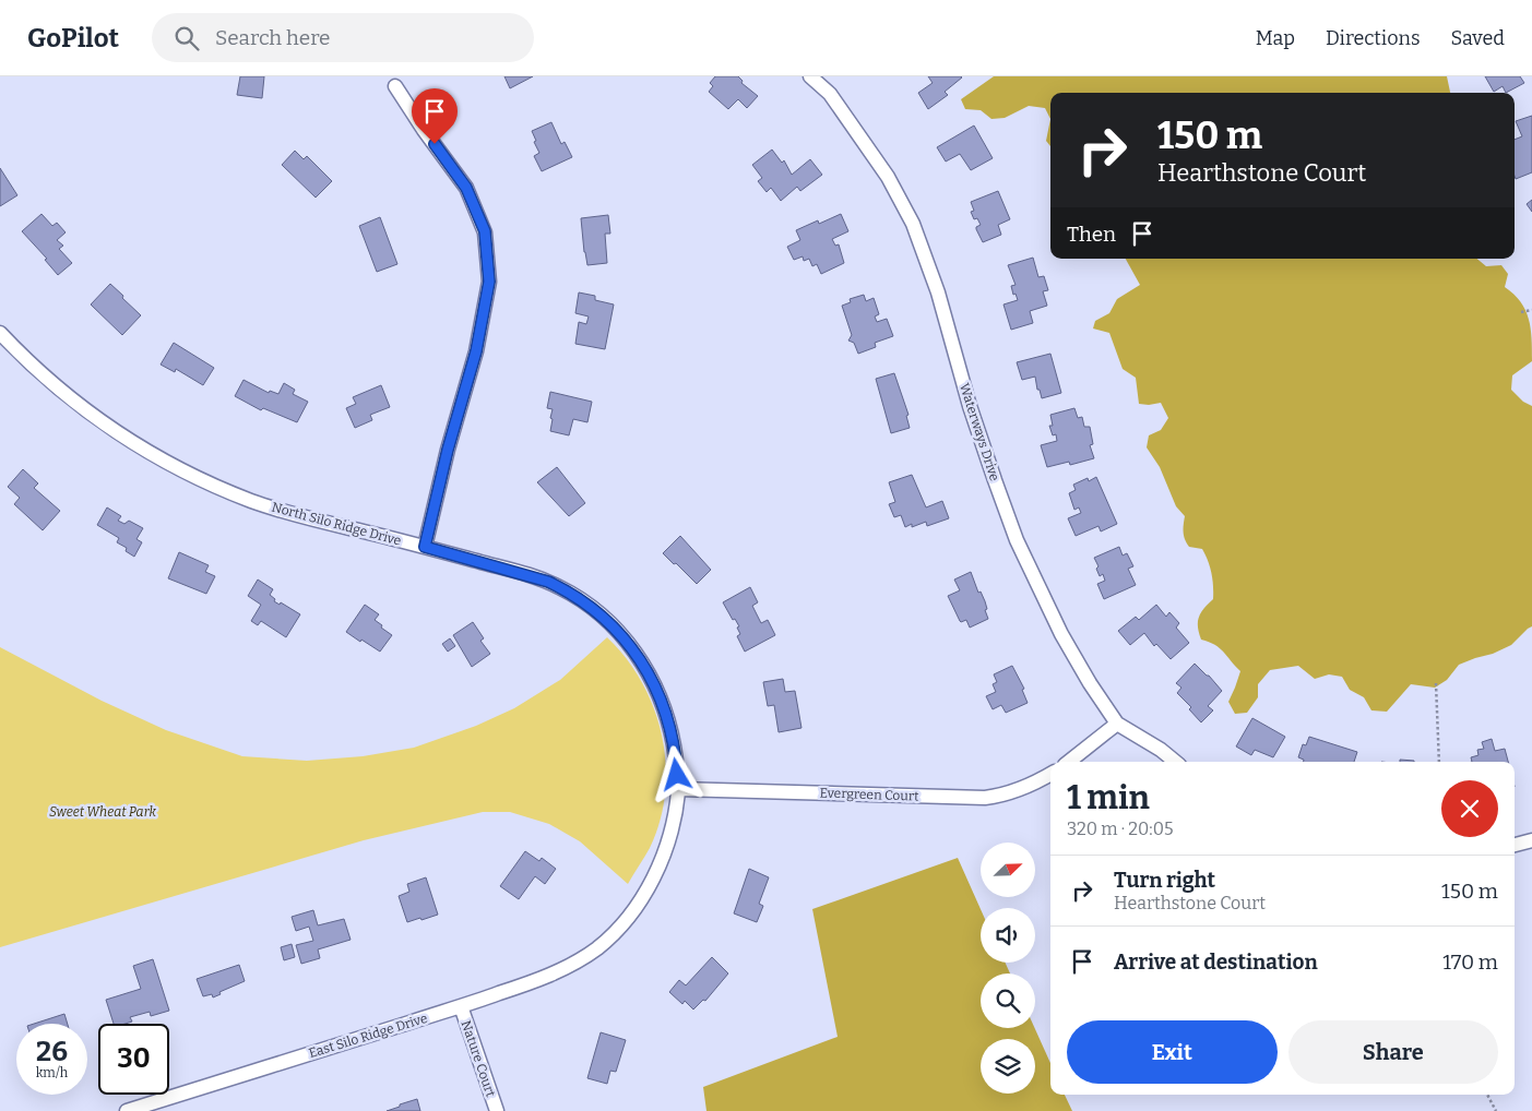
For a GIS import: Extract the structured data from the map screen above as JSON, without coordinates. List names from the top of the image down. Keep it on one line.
{"streets":{"street":["Waterways Drive","North Silo Ridge Drive","Evergreen Court","East Silo Ridge Drive","Nature Court"]},"crossings":[["North Silo Ridge Drive","Evergreen Court"],["North Silo Ridge Drive","East Silo Ridge Drive"],["East Silo Ridge Drive","Nature Court"]],"parks":["Sweet Wheat Park"],"north":"top right","page":{"header":"GoPilot","search":"Search here","nav":["Map","Directions","Saved"],"turn":["150 m","Hearthstone Court"],"then":"Then","heading":["1 min","320 m · 20:05"],"list":[{"name":"Turn right","note":"Hearthstone Court","value":"150 m"},{"name":"Arrive at destination","value":"170 m"}],"buttons":["Exit","Share"],"speed":"26 km/h","limit":"30"}}
